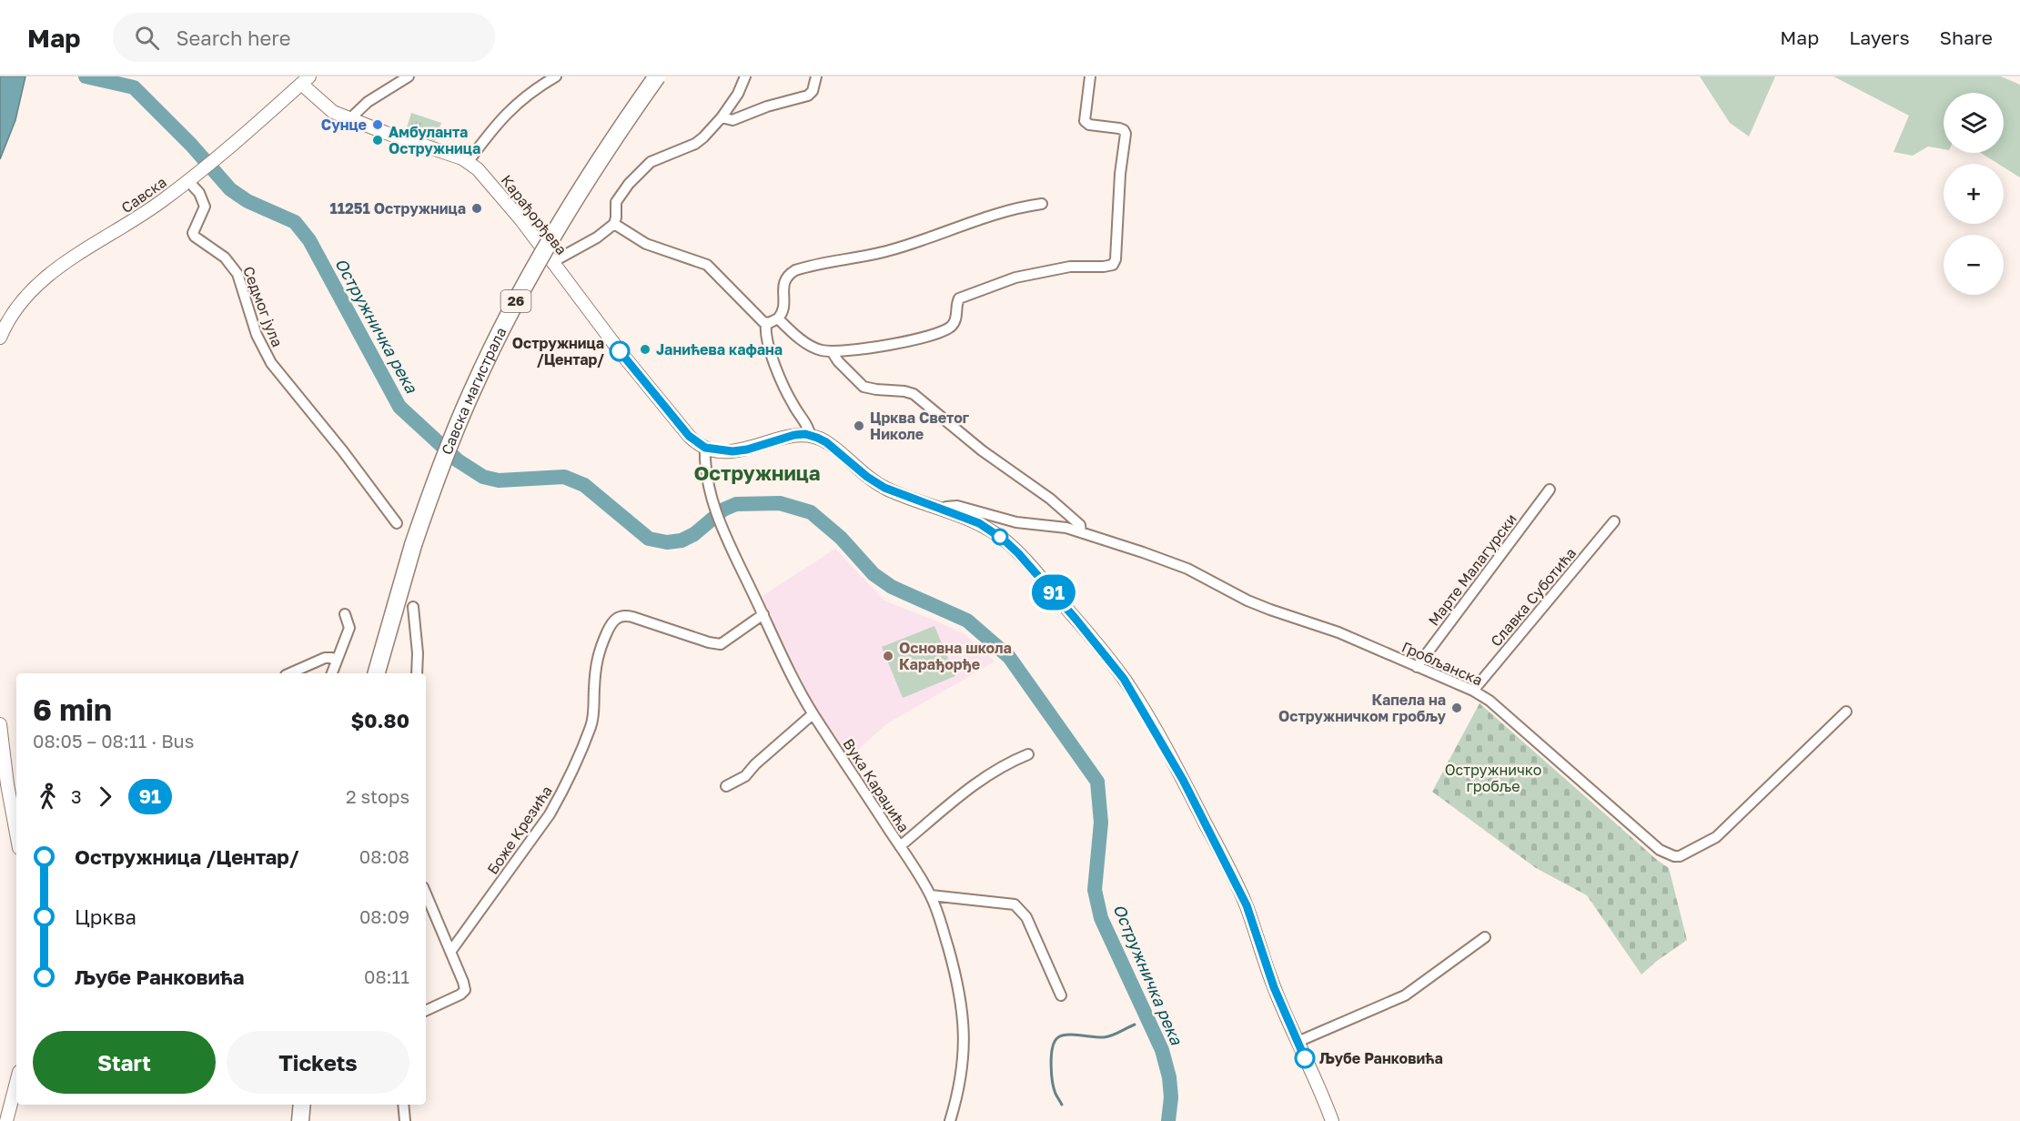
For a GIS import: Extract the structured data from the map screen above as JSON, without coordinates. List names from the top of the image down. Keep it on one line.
{"streets":{"main road":["26","Савска магистрала"],"street":["Савска","Карађорђева","Седмог јула","Марте Малагурски","Славка Суботића","Гробљанска","Вука Караџића","Боже Крезића"]},"crossings":[["Савска","Карађорђева"],["Савска","Седмог јула"],["Карађорђева","Вука Караџића"],["Марте Малагурски","Гробљанска"],["Славка Суботића","Гробљанска"],["Вука Караџића","Боже Крезића"]],"districts":["Остружница"],"water":["Остружничка река"],"parks":["Остружничко гробље"],"places":["Сунце","Амбуланта Остружница","11251 Остружница","Јанићева кафана","Остружница /Центар/","Црква Светог Николе","Основна школа Карађорђе","Капела на Остружничком гробљу","Љубе Ранковића"],"lines":["bus line 91"],"page":{"header":"Map","search":"Search here","nav":["Map","Layers","Share"],"on_map":"91","map_buttons":["+","−"],"heading":["6 min","08:05 – 08:11 · Bus","$0.80"],"legs":["3","91","2 stops"],"list":[{"name":"Остружница /Центар/","value":"08:08"},{"name":"Црква","value":"08:09"},{"name":"Љубе Ранковића","value":"08:11"}],"buttons":["Start","Tickets"]}}
